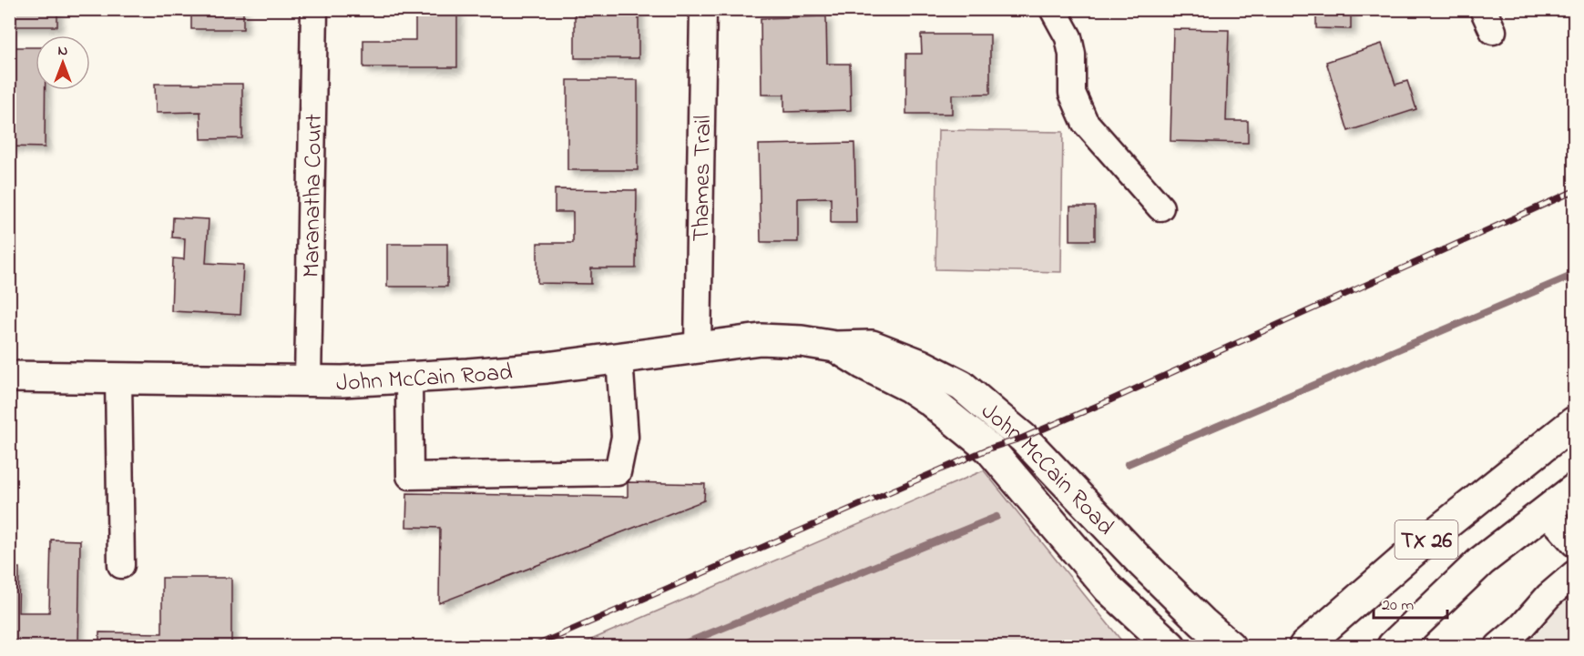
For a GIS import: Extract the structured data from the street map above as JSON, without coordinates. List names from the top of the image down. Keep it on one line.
{"streets":{"main road":["John McCain Road","TX 26"],"street":["Thames Trail","Maranatha Court"]},"crossings":[["Thames Trail","John McCain Road"],["Maranatha Court","John McCain Road"]],"scale_bar":"20 m","north":"top"}
